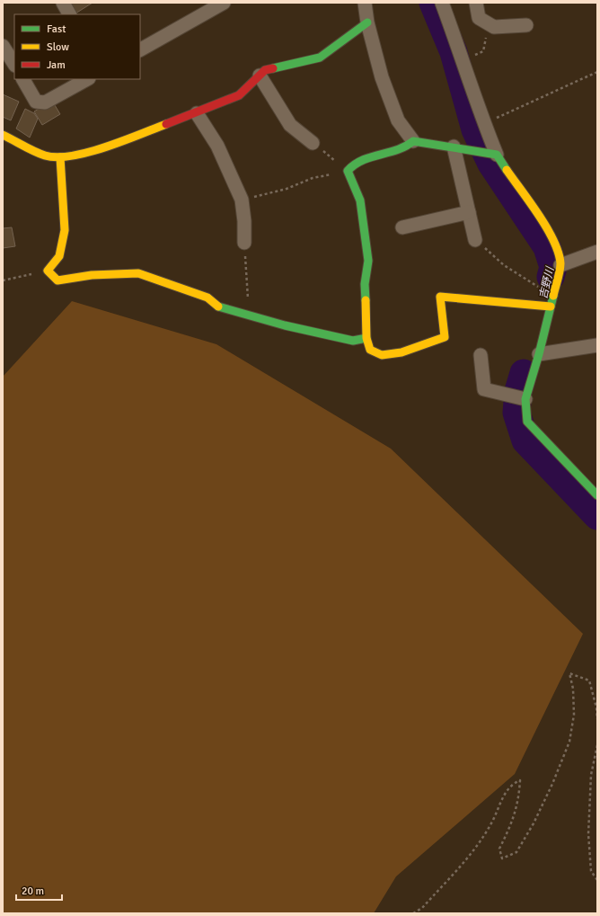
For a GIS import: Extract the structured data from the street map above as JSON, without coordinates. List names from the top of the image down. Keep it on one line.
{"water":["吉野川"],"legend":["Fast","Slow","Jam"],"scale_bar":"20 m"}
